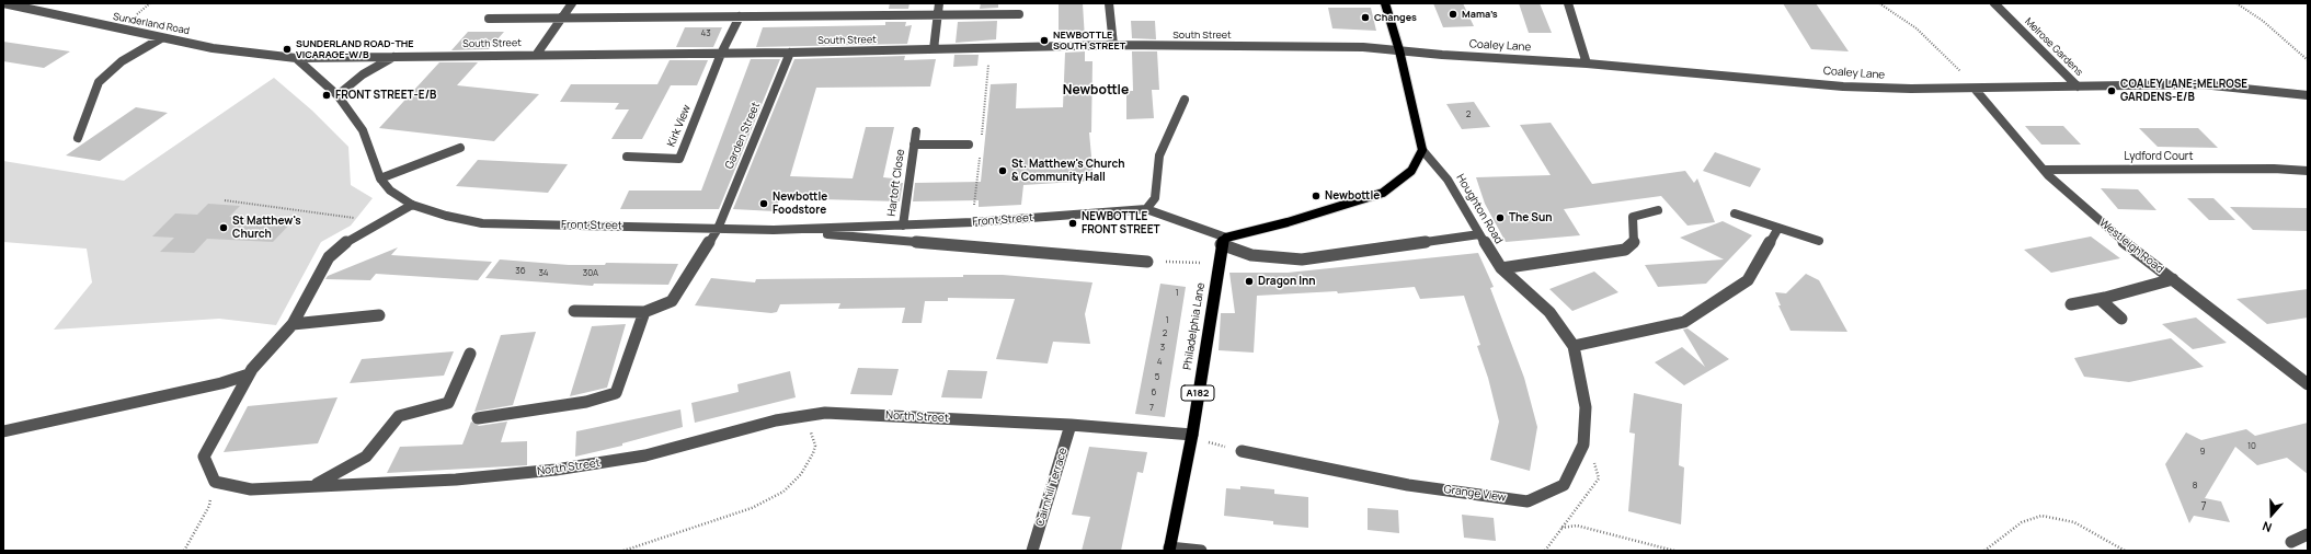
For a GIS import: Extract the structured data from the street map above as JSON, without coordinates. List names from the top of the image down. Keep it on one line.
{"streets":{"main road":["Philadelphia Lane","A182"],"street":["Sunderland Road","South Street","Coaley Lane","Melrose Gardens","Kirk View","Garden Street","Lydford Court","Hartoft Close","Houghton Road","Front Street","Westleigh Road","North Street","Cairnhill Terrace","Grange View"]},"crossings":[["Sunderland Road","South Street"],["South Street","Coaley Lane"],["South Street","Kirk View"],["South Street","Garden Street"],["Coaley Lane","Melrose Gardens"],["Coaley Lane","Westleigh Road"],["Garden Street","Front Street"],["Lydford Court","Westleigh Road"],["Hartoft Close","Front Street"],["Houghton Road","Front Street"],["Houghton Road","Grange View"],["Front Street","Philadelphia Lane"],["Philadelphia Lane","North Street"],["North Street","Cairnhill Terrace"]],"districts":["Newbottle"],"places":["Mama’s","Changes","NEWBOTTLE SOUTH STREET","SUNDERLAND ROAD-THE VICARAGE-W/B","COALEY LANE-MELROSE GARDENS-E/B","FRONT STREET-E/B","St. Matthew's Church & Community Hall","Newbottle","Newbottle Foodstore","The Sun","NEWBOTTLE FRONT STREET","St Matthew's Church","Dragon Inn"],"house_numbers":["43","2","36","34","30A","1","1","2","3","4","5","6","7","10","9","8","7"],"north":"bottom"}
